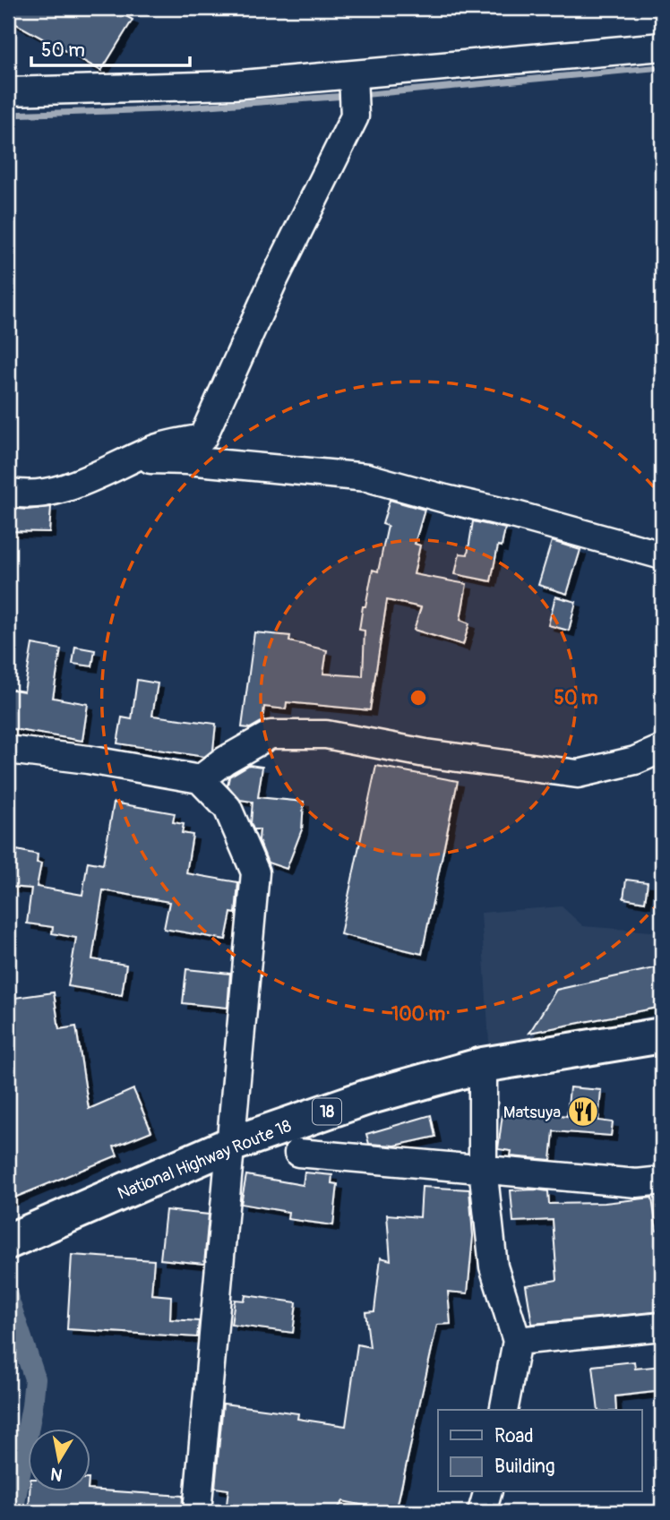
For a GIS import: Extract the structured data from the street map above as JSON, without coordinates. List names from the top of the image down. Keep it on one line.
{"streets":{"highway":["18","National Highway Route 18"]},"places":{"restaurant":["Matsuya"]},"legend":["Road","Building"],"scale_bar":"50 m","north":"bottom","rings":["50 m","100 m"]}
